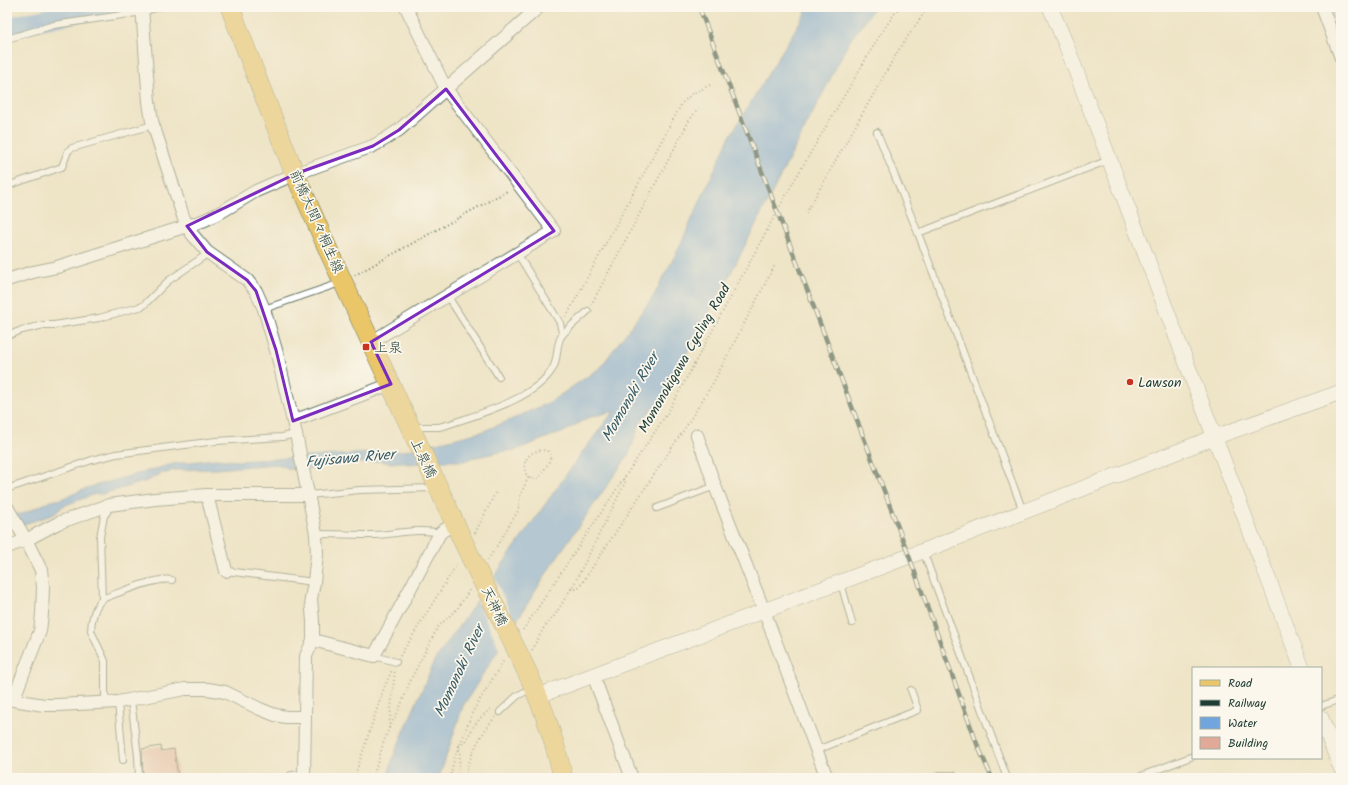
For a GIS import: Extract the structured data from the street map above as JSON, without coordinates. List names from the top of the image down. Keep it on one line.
{"streets":{"main road":["前橋大間々桐生線","上泉橋","天神橋"],"path":["Momonokigawa Cycling Road"]},"crossings":[["前橋大間々桐生線","上泉橋"]],"water":["Momonoki River","Fujisawa River"],"places":{"transit":["上泉"],"other":["Lawson"]},"legend":["Road","Railway","Water","Building"]}
